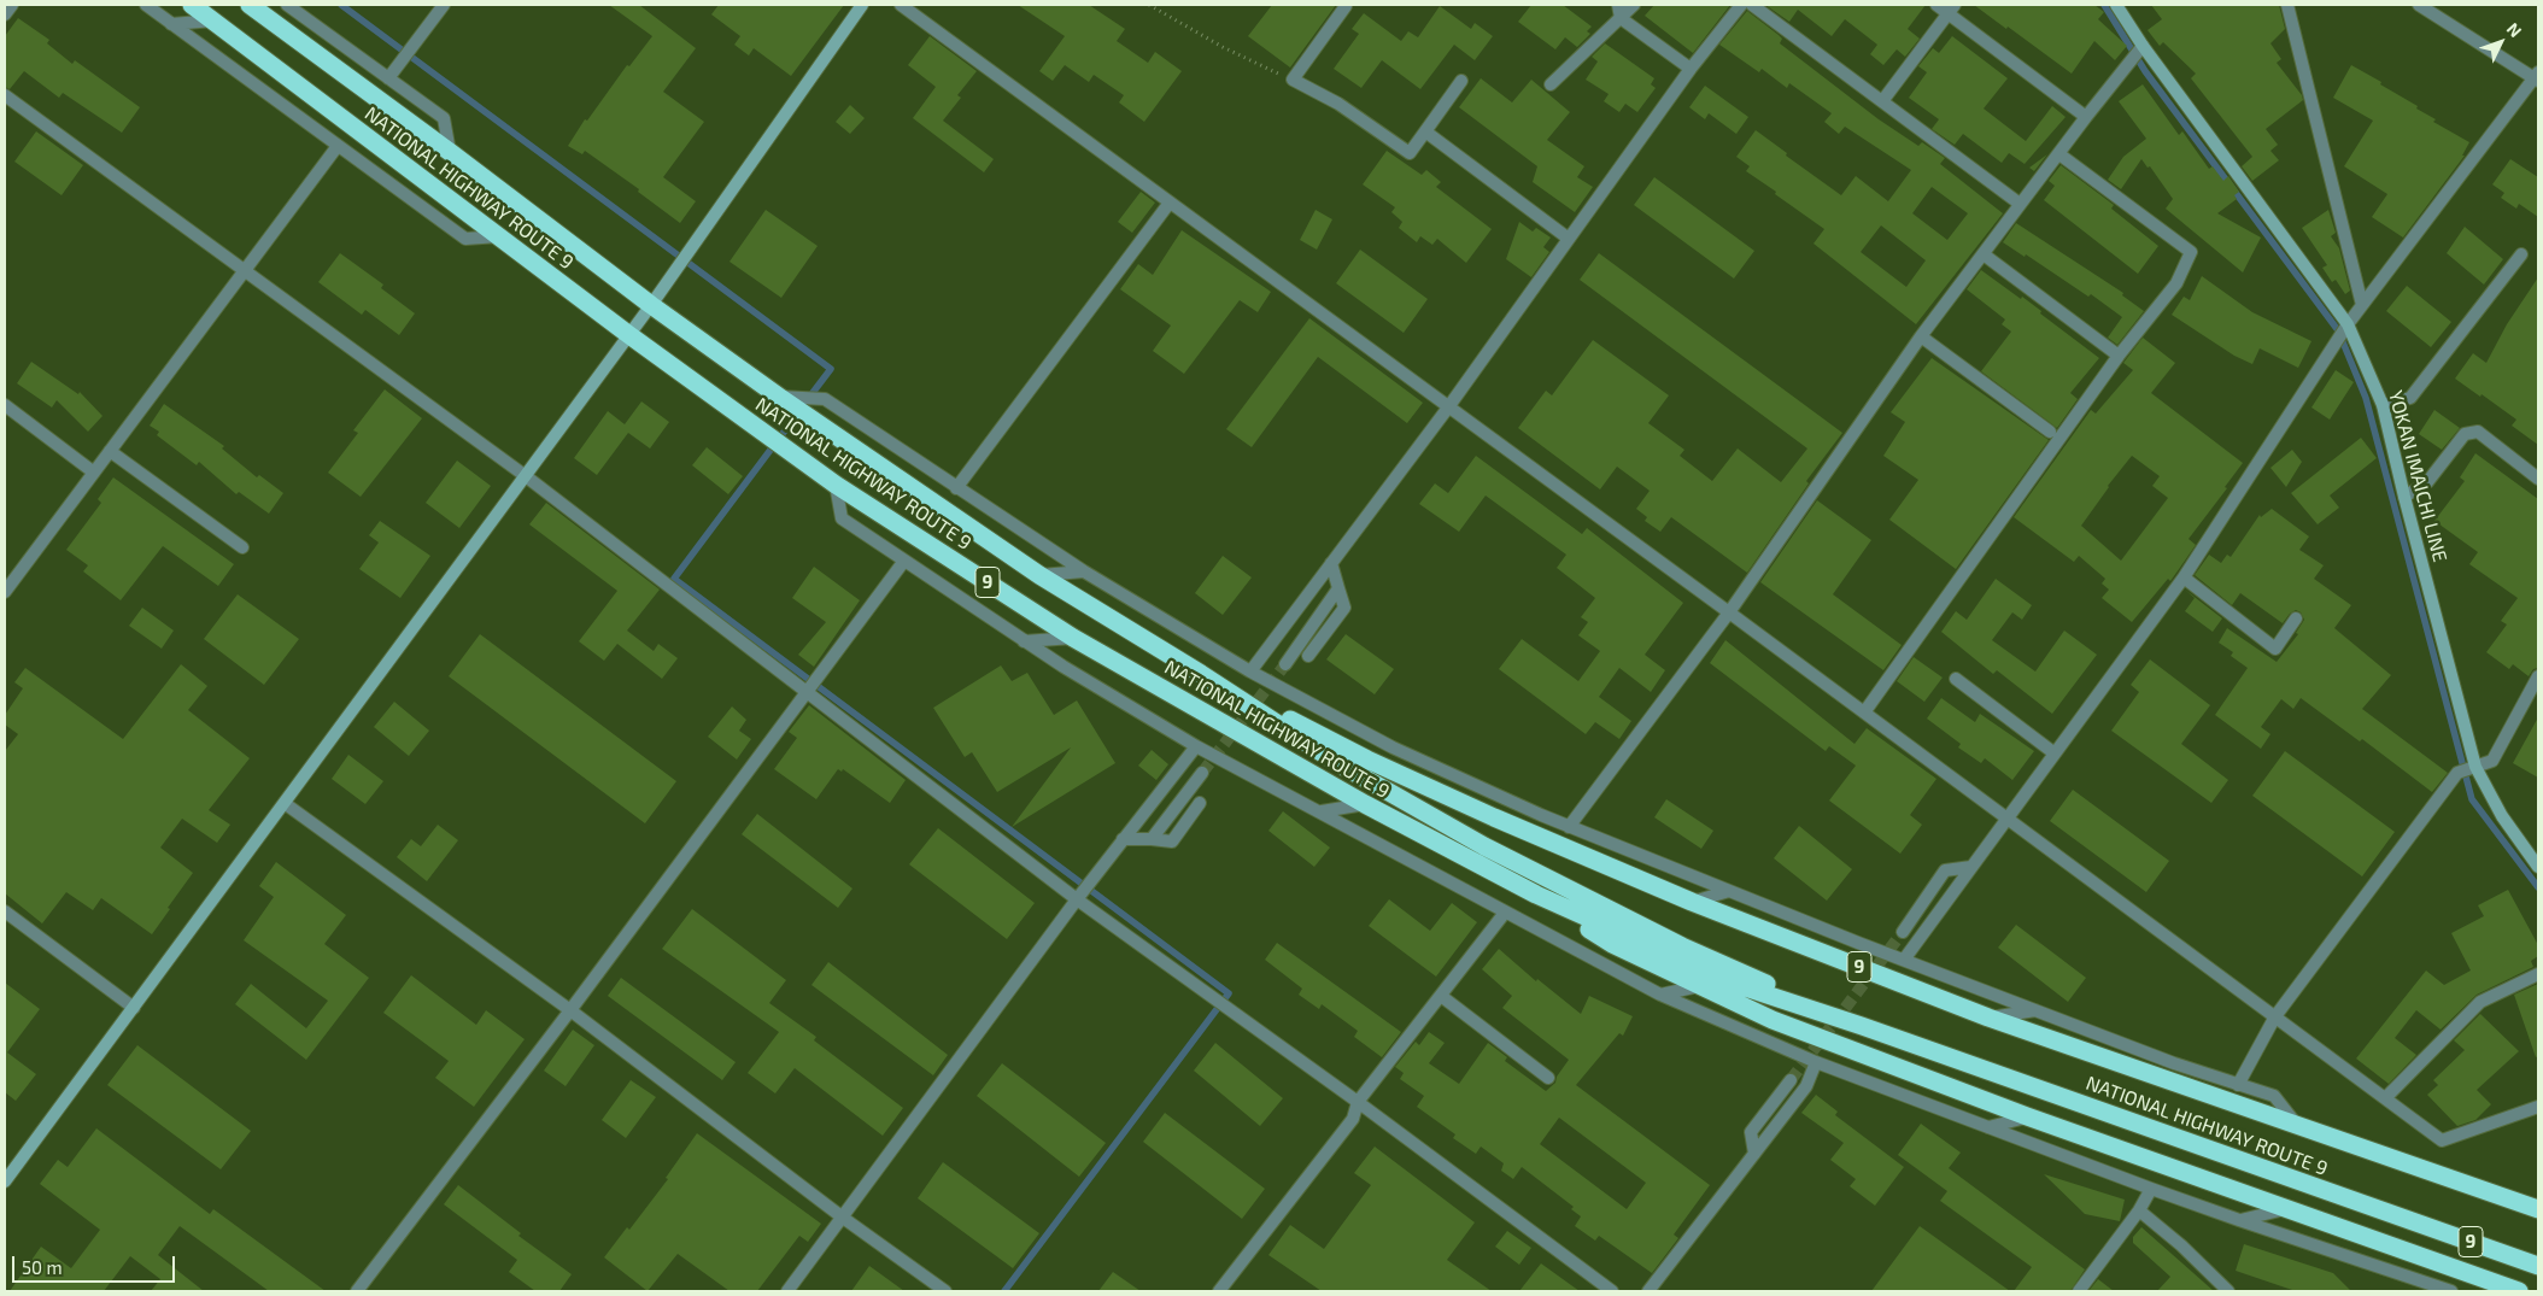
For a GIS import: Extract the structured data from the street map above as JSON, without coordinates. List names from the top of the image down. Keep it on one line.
{"streets":{"highway":["NATIONAL HIGHWAY ROUTE 9","9"],"street":["YOKAN IMAICHI LINE"]},"crossings":[["NATIONAL HIGHWAY ROUTE 9","9"]],"scale_bar":"50 m","north":"top right"}
